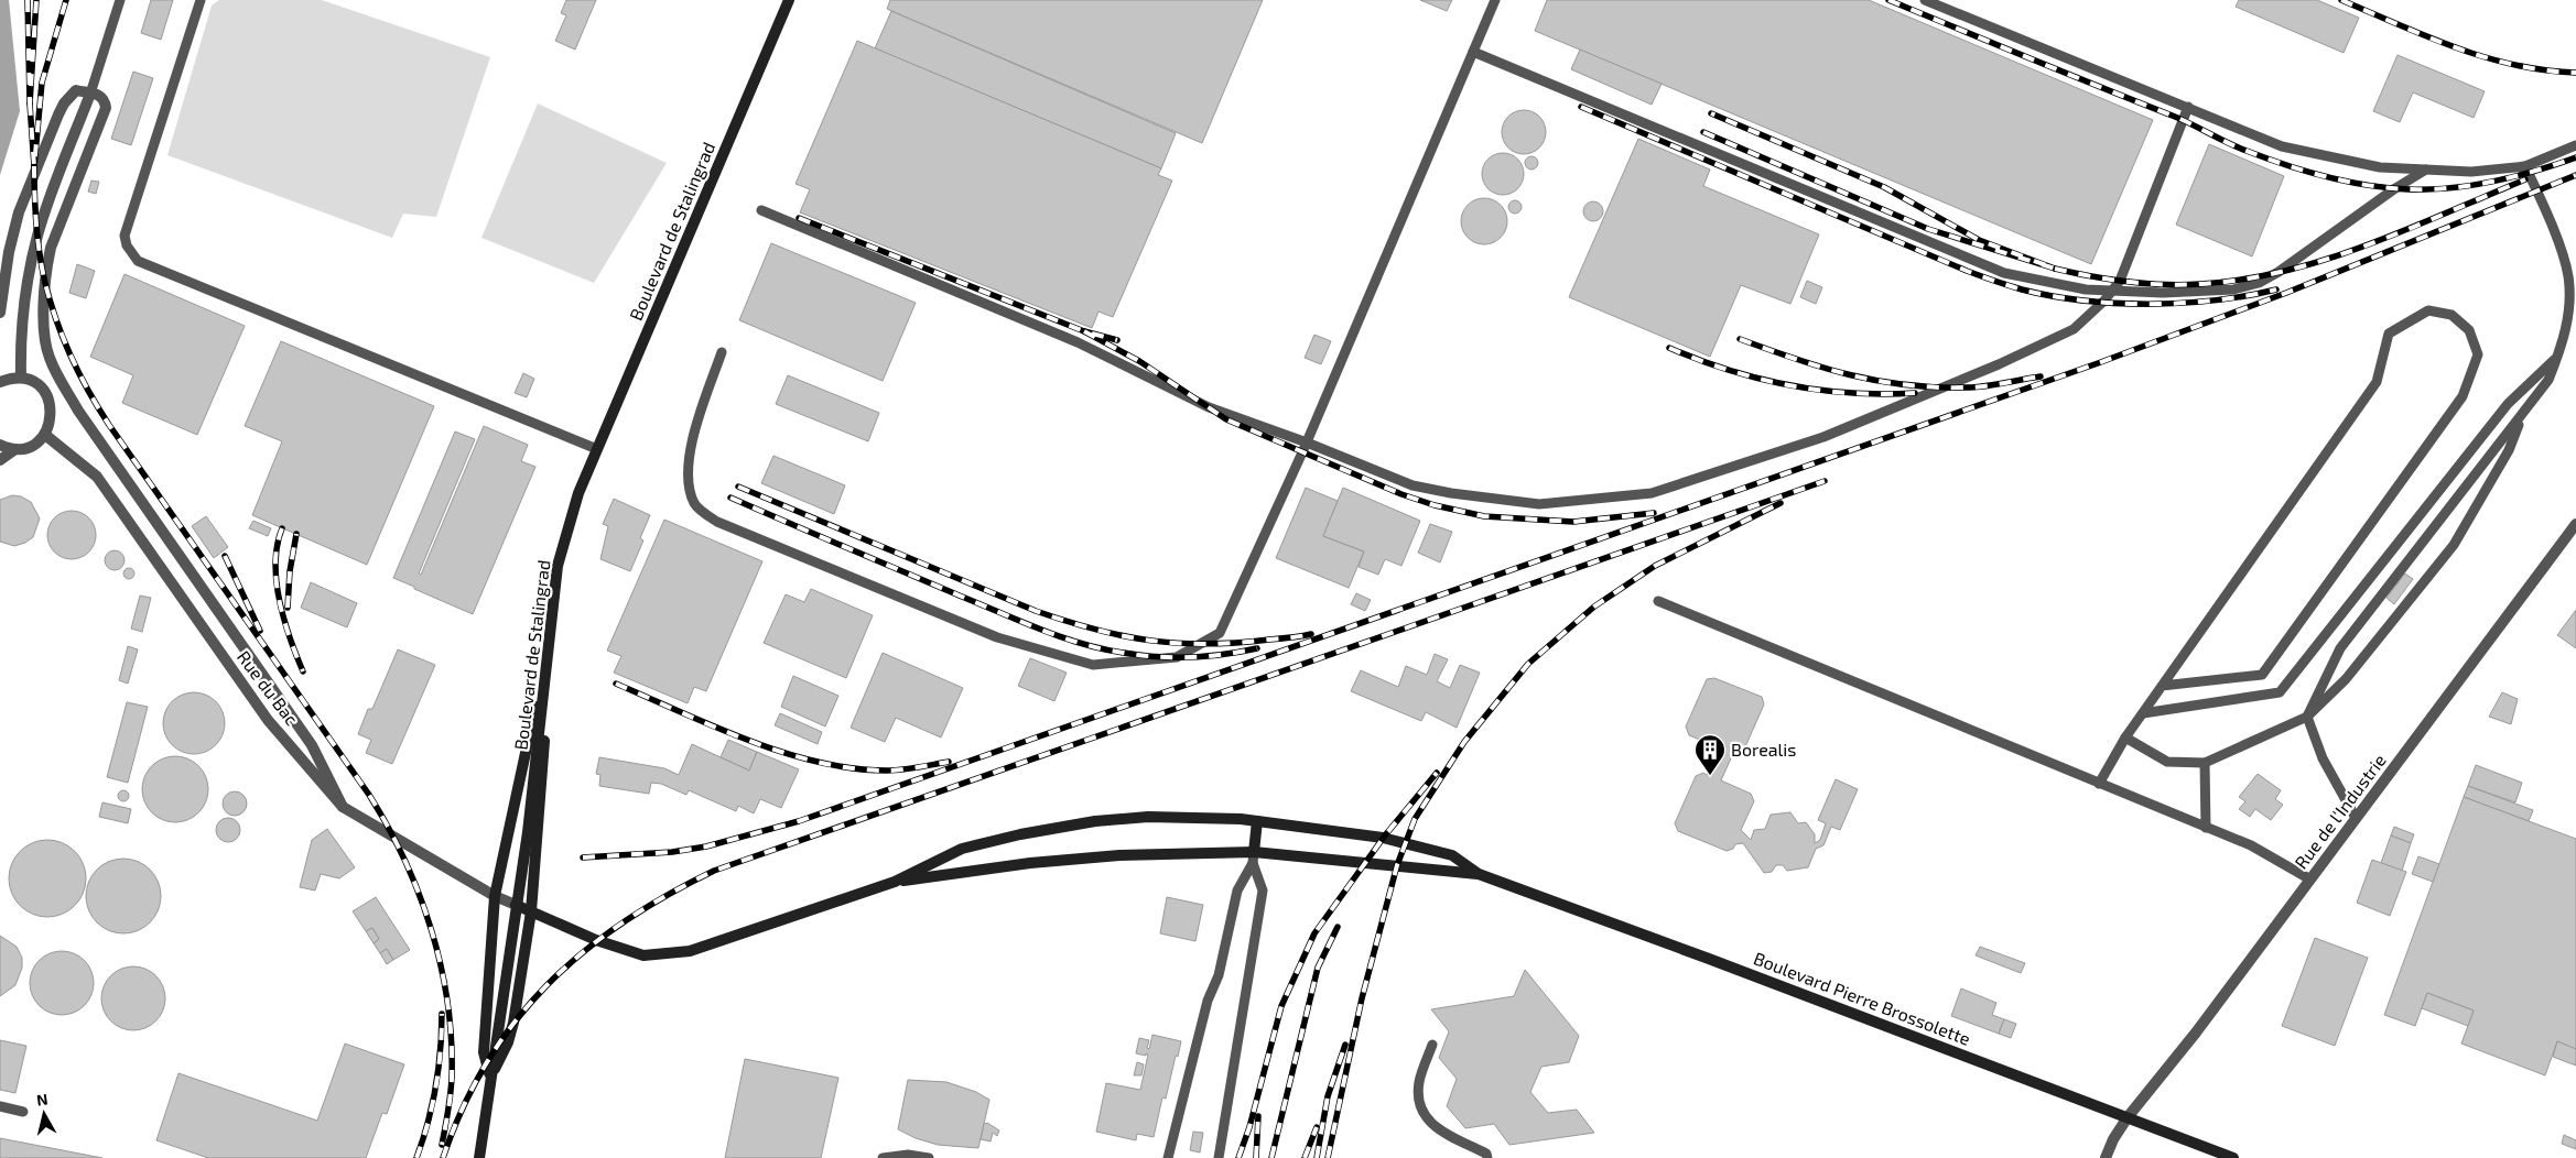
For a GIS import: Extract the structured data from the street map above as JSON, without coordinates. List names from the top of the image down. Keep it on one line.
{"streets":{"main road":["Boulevard de Stalingrad","Boulevard Pierre Brossolette"],"street":["Rue du Bac","Rue de l'Industrie"]},"crossings":[["Boulevard de Stalingrad","Rue du Bac"],["Boulevard de Stalingrad","Boulevard Pierre Brossolette"],["Rue du Bac","Boulevard Pierre Brossolette"],["Rue de l'Industrie","Boulevard Pierre Brossolette"]],"places":{"building":["Borealis"]},"north":"top"}
